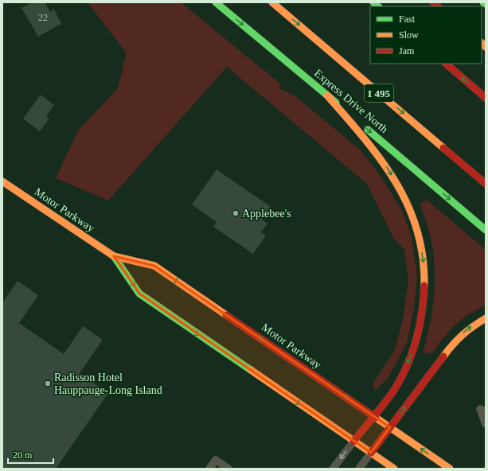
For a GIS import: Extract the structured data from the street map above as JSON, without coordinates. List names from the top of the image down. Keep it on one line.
{"streets":{"main road":["I 495","Express Drive North","Motor Parkway"]},"places":["Applebee's","Radisson Hotel Hauppauge-Long Island"],"house_numbers":["22"],"legend":["Fast","Slow","Jam"],"scale_bar":"20 m"}
